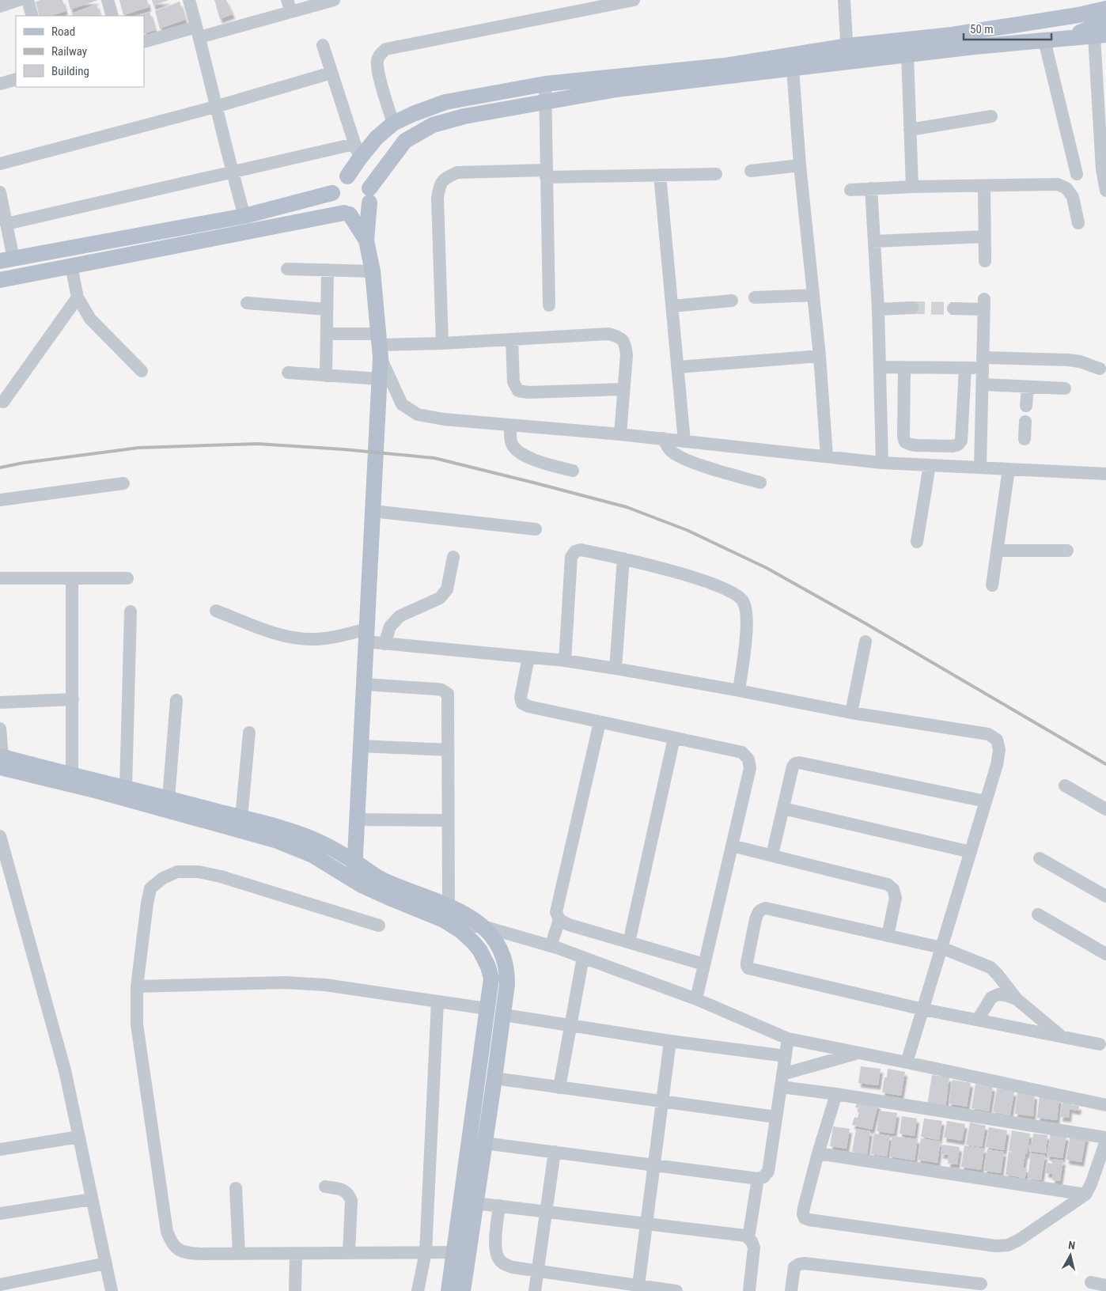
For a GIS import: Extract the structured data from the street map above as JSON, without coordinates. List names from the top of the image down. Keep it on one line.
{"legend":["Road","Railway","Building"],"scale_bar":"50 m","north":"top"}
